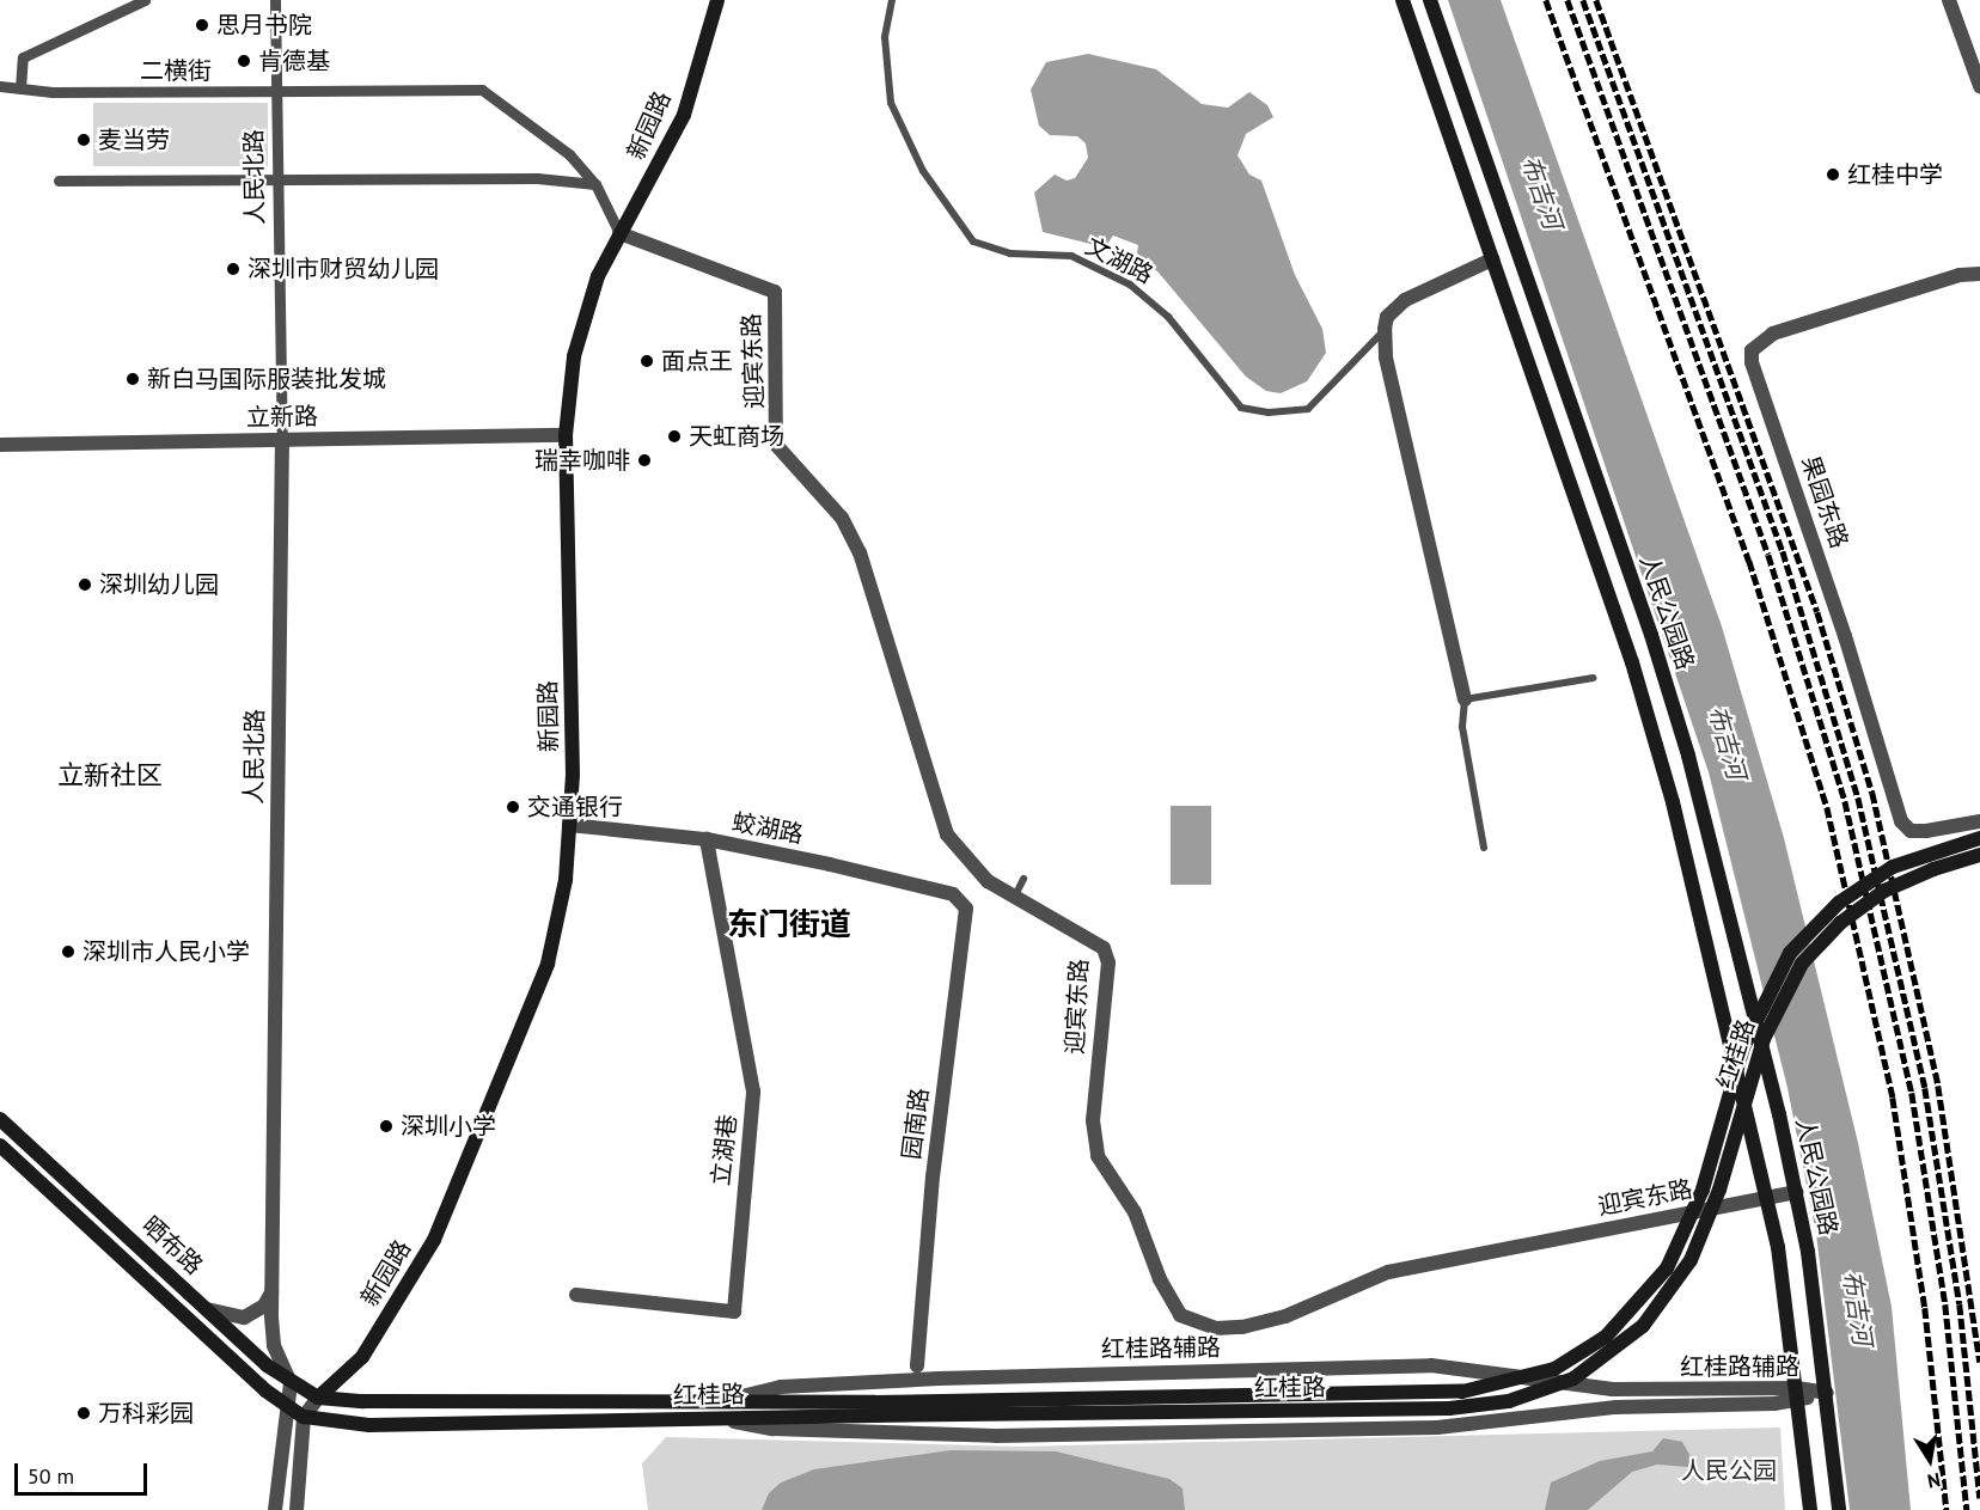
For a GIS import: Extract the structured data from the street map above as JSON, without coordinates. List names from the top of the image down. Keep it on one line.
{"streets":{"main road":["新园路","人民公园路","红桂路","晒布路"],"street":["二横街","人民北路","迎宾东路","立新路","果园东路","蛟湖路","园南路","立湖巷","红桂路辅路"],"lane":["文湖路"]},"crossings":[["二横街","人民北路"],["新园路","迎宾东路"],["新园路","立新路"],["新园路","蛟湖路"],["新园路","红桂路"],["新园路","晒布路"],["人民北路","立新路"],["人民北路","晒布路"],["迎宾东路","人民公园路"],["人民公园路","红桂路辅路"],["蛟湖路","园南路"],["蛟湖路","立湖巷"],["红桂路","晒布路"],["红桂路","红桂路辅路"]],"districts":["立新社区","东门街道"],"water":["布吉河"],"parks":["人民公园"],"places":["思月书院","肯德基","麦当劳","红桂中学","深圳市财贸幼儿园","面点王","新白马国际服装批发城","天虹商场","瑞幸咖啡","深圳幼儿园","交通银行","深圳市人民小学","深圳小学","万科彩园"],"scale_bar":"50 m","north":"bottom"}
